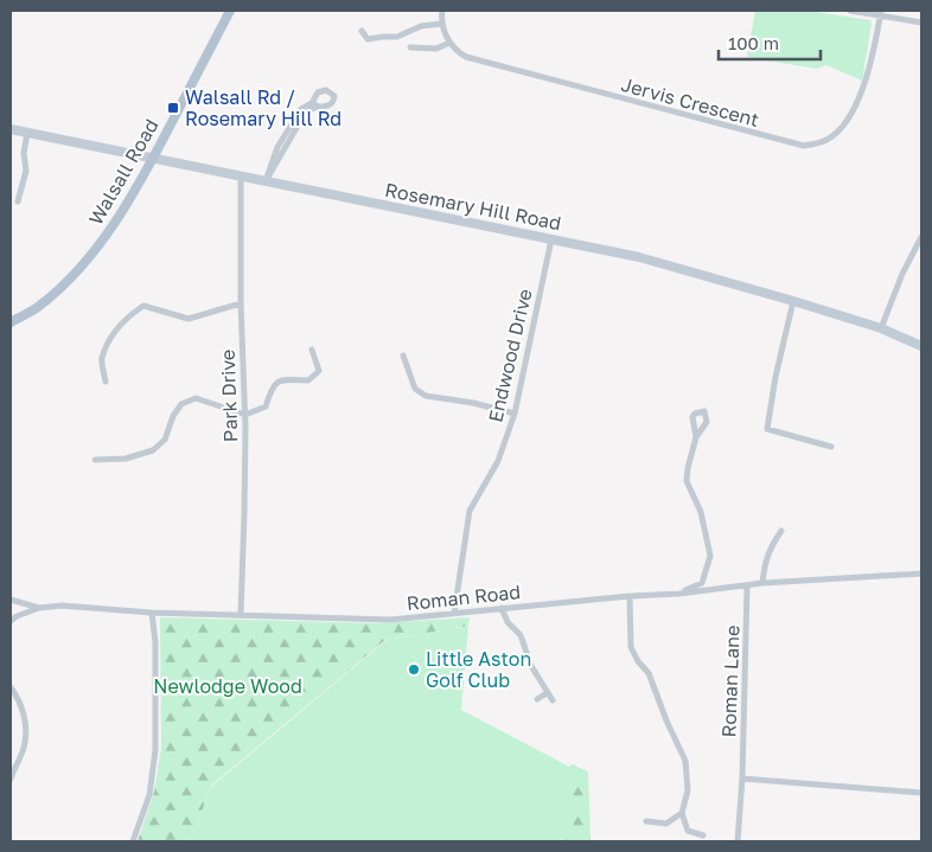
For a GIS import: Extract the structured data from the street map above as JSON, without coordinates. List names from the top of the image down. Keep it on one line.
{"streets":{"main road":["Walsall Road","Rosemary Hill Road"],"street":["Jervis Crescent","Endwood Drive","Park Drive","Roman Road","Roman Lane"]},"crossings":[["Walsall Road","Rosemary Hill Road"],["Rosemary Hill Road","Endwood Drive"],["Rosemary Hill Road","Park Drive"],["Endwood Drive","Roman Road"],["Park Drive","Roman Road"],["Roman Road","Roman Lane"]],"parks":["Newlodge Wood"],"places":{"transit":["Walsall Rd / Rosemary Hill Rd"],"other":["Little Aston Golf Club"]},"scale_bar":"100 m"}
